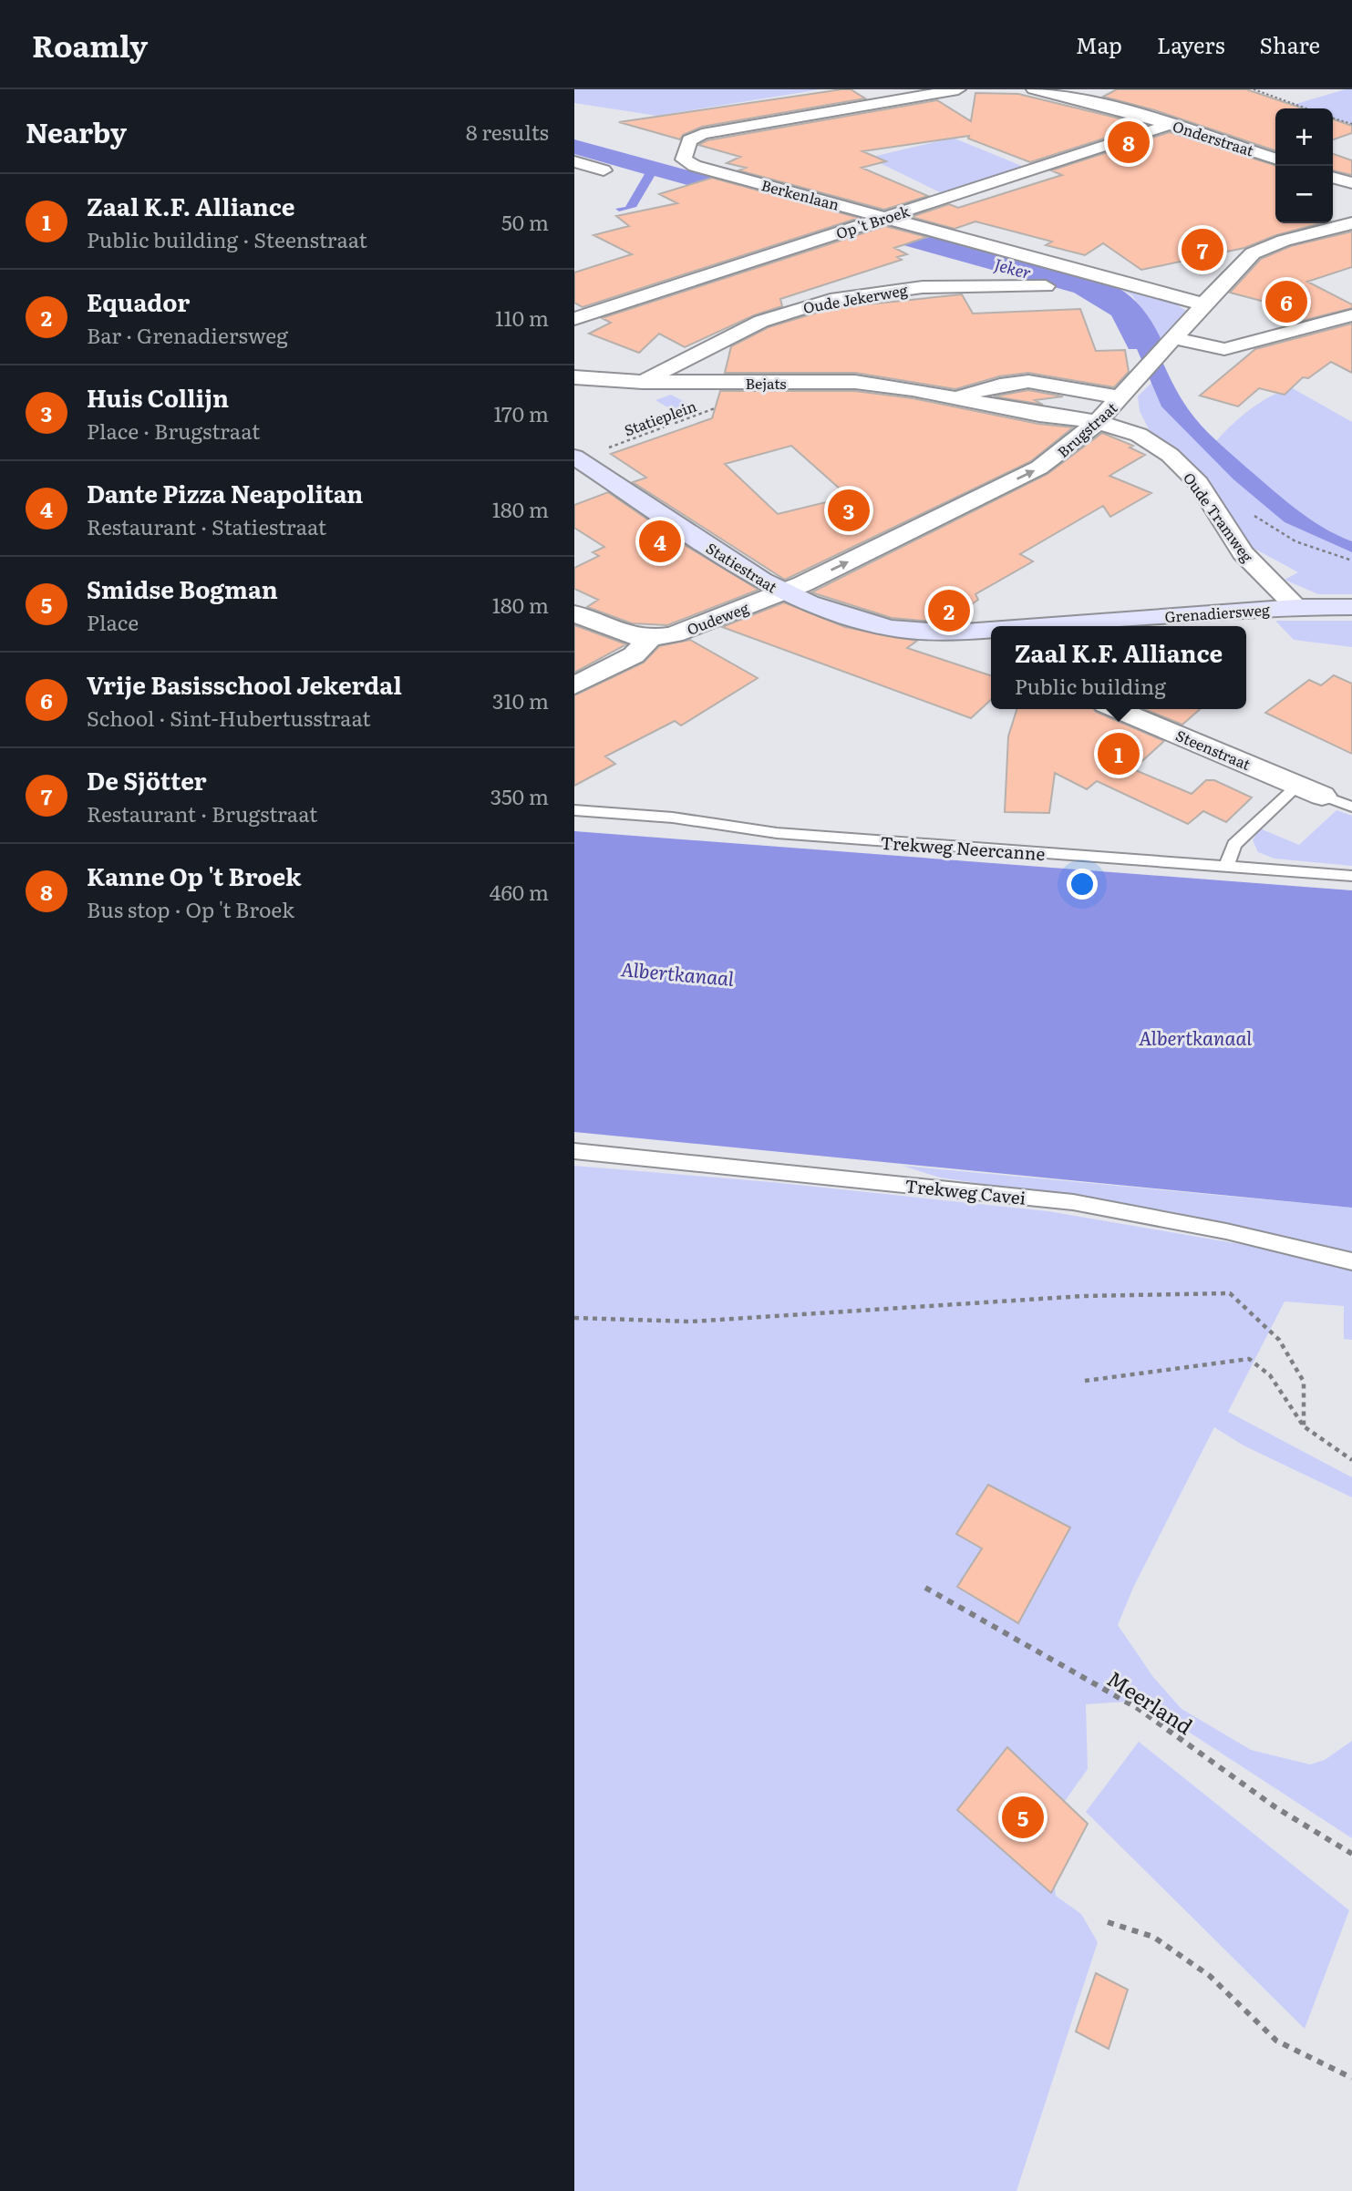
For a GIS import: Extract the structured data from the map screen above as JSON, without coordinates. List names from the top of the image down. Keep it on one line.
{"streets":{"main road":["Statiestraat","Grenadiersweg"],"street":["Onderstraat","Berkenlaan","Op 't Broek","Oude Jekerweg","Bejats","Brugstraat","Oude Tramweg","Oudeweg","Steenstraat"],"lane":["Trekweg Neercanne","Trekweg Cavei"],"path":["Statieplein","Meerland"]},"crossings":[["Onderstraat","Op 't Broek"],["Berkenlaan","Op 't Broek"],["Berkenlaan","Brugstraat"],["Oude Jekerweg","Bejats"],["Bejats","Statieplein"],["Bejats","Brugstraat"],["Bejats","Oude Tramweg"],["Statieplein","Statiestraat"],["Brugstraat","Oude Tramweg"],["Brugstraat","Statiestraat"],["Brugstraat","Grenadiersweg"],["Brugstraat","Oudeweg"],["Oude Tramweg","Grenadiersweg"],["Statiestraat","Grenadiersweg"],["Statiestraat","Oudeweg"],["Grenadiersweg","Oudeweg"]],"one_way":["Brugstraat"],"water":["Jeker","Albertkanaal"],"page":{"header":"Roamly","nav":["Map","Layers","Share"],"heading":["Nearby","8 results"],"map_buttons":["+","−"],"pins":["8","7","6","3","4","2","1","5"],"list":[{"mark":"1","name":"Zaal K.F. Alliance","note":"Public building · Steenstraat","value":"50 m"},{"mark":"2","name":"Equador","note":"Bar · Grenadiersweg","value":"110 m"},{"mark":"3","name":"Huis Collijn","note":"Place · Brugstraat","value":"170 m"},{"mark":"4","name":"Dante Pizza Neapolitan","note":"Restaurant · Statiestraat","value":"180 m"},{"mark":"5","name":"Smidse Bogman","note":"Place","value":"180 m"},{"mark":"6","name":"Vrije Basisschool Jekerdal","note":"School · Sint-Hubertusstraat","value":"310 m"},{"mark":"7","name":"De Sjötter","note":"Restaurant · Brugstraat","value":"350 m"},{"mark":"8","name":"Kanne Op 't Broek","note":"Bus stop · Op 't Broek","value":"460 m"}],"popup":["Zaal K.F. Alliance","Public building"]}}
